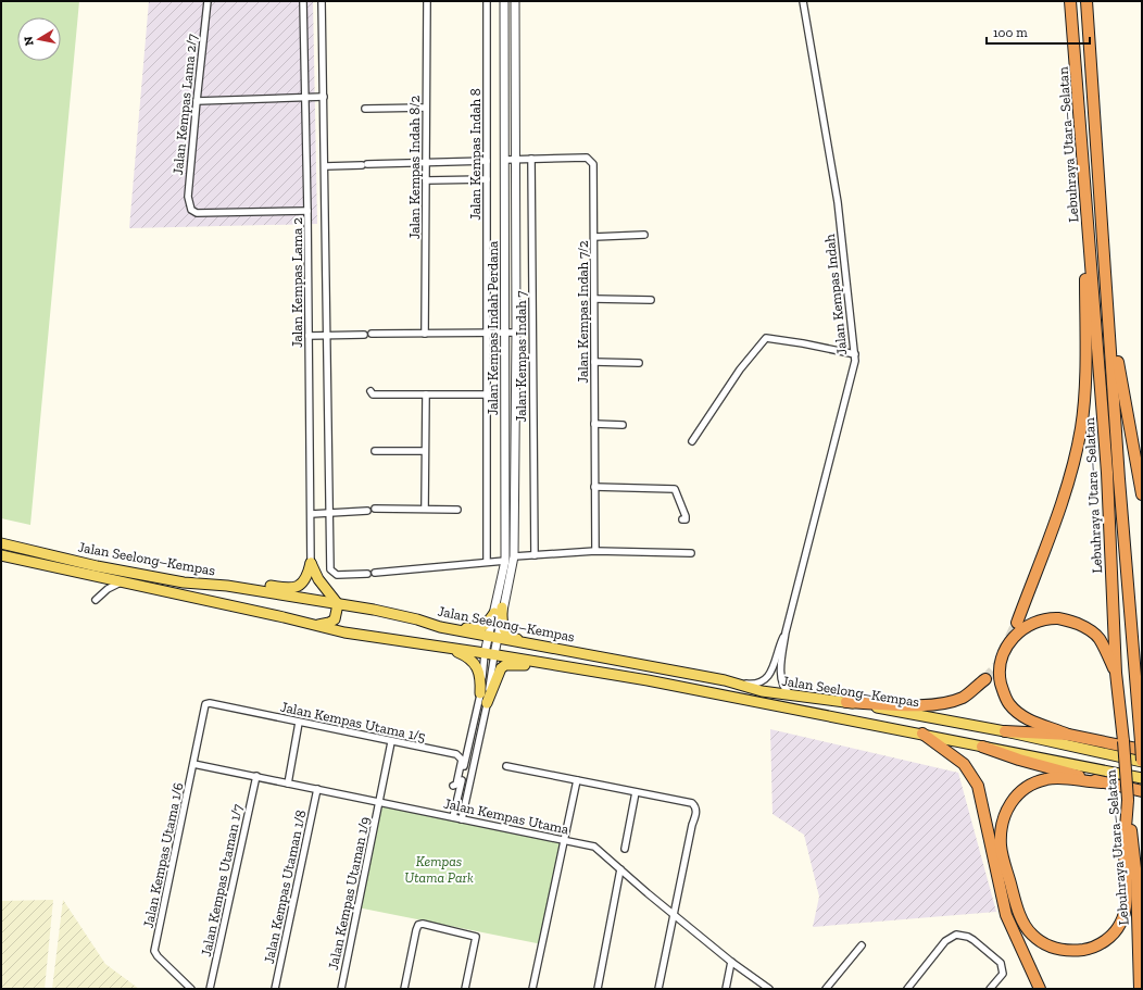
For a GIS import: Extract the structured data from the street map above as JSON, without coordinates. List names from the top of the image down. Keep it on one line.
{"streets":{"highway":["Lebuhraya Utara–Selatan"],"main road":["Jalan Seelong–Kempas"],"street":["Jalan Kempas Lama 2/7","Jalan Kempas Indah 8","Jalan Kempas Indah 8/2","Jalan Kempas Lama 2","Jalan Kempas Indah","Jalan Kempas Indah 7/2","Jalan Kempas Indah Perdana","Jalan Kempas Indah 7","Jalan Kempas Utama 1/5","Jalan Kempas Utama","Jalan Kempas Utama 1/6","Jalan Kempas Utaman 1/7","Jalan Kempas Utaman 1/8","Jalan Kempas Utaman 1/9"]},"crossings":[["Jalan Kempas Lama 2/7","Jalan Kempas Lama 2"],["Lebuhraya Utara–Selatan","Jalan Seelong–Kempas"],["Jalan Kempas Indah 7/2","Jalan Kempas Indah Perdana"],["Jalan Kempas Indah 7/2","Jalan Kempas Indah 7"],["Jalan Kempas Utama 1/5","Jalan Kempas Utama 1/6"],["Jalan Kempas Utama 1/5","Jalan Kempas Utaman 1/9"],["Jalan Kempas Utama","Jalan Kempas Utama 1/6"],["Jalan Kempas Utama","Jalan Kempas Utaman 1/7"],["Jalan Kempas Utama","Jalan Kempas Utaman 1/8"],["Jalan Kempas Utama","Jalan Kempas Utaman 1/9"]],"parks":["Kempas Utama Park"],"scale_bar":"100 m","north":"left"}
